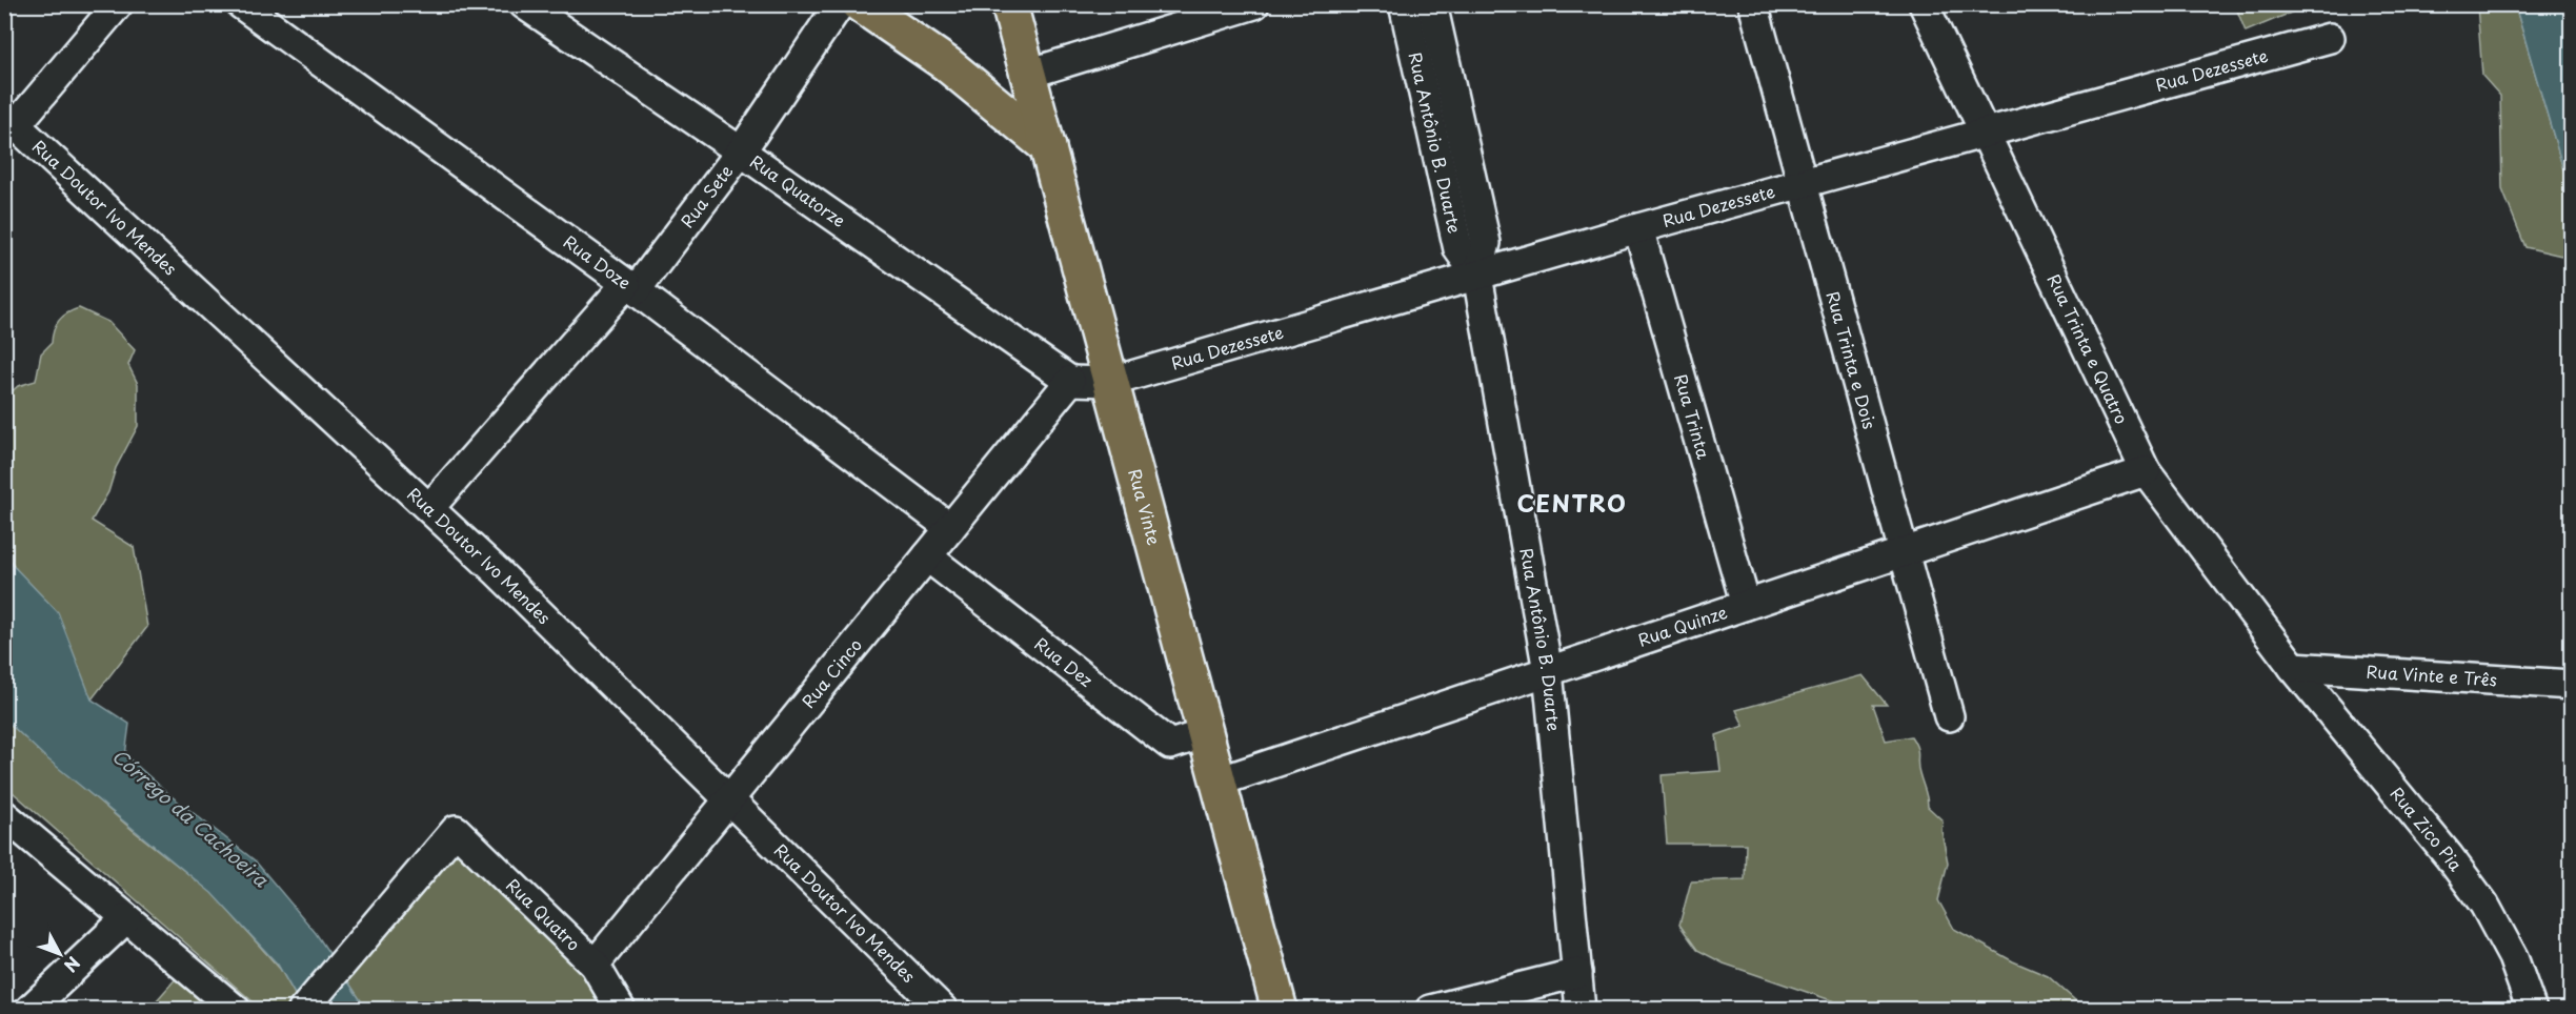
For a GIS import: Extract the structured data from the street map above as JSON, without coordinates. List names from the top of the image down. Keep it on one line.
{"streets":{"main road":["Rua Vinte"],"street":["Rua Dezessete","Rua Antônio B. Duarte","Rua Quatorze","Rua Sete","Rua Doutor Ivo Mendes","Rua Doze","Rua Trinta e Quatro","Rua Trinta e Dois","Rua Trinta","Rua Quinze","Rua Dez","Rua Cinco","Rua Vinte e Três","Rua Zico Pia","Rua Quatro"]},"crossings":[["Rua Dezessete","Rua Antônio B. Duarte"],["Rua Dezessete","Rua Quatorze"],["Rua Dezessete","Rua Trinta e Quatro"],["Rua Dezessete","Rua Trinta e Dois"],["Rua Dezessete","Rua Trinta"],["Rua Dezessete","Rua Vinte"],["Rua Dezessete","Rua Cinco"],["Rua Antônio B. Duarte","Rua Quinze"],["Rua Quatorze","Rua Sete"],["Rua Quatorze","Rua Cinco"],["Rua Sete","Rua Doutor Ivo Mendes"],["Rua Sete","Rua Doze"],["Rua Doutor Ivo Mendes","Rua Cinco"],["Rua Doze","Rua Cinco"],["Rua Trinta e Quatro","Rua Quinze"],["Rua Trinta e Quatro","Rua Vinte e Três"],["Rua Trinta e Quatro","Rua Zico Pia"],["Rua Trinta e Dois","Rua Quinze"],["Rua Trinta","Rua Quinze"],["Rua Vinte","Rua Quinze"],["Rua Vinte","Rua Dez"],["Rua Dez","Rua Cinco"],["Rua Cinco","Rua Quatro"],["Rua Vinte e Três","Rua Zico Pia"]],"districts":["CENTRO"],"water":["Córrego da Cachoeira"],"north":"bottom right"}
